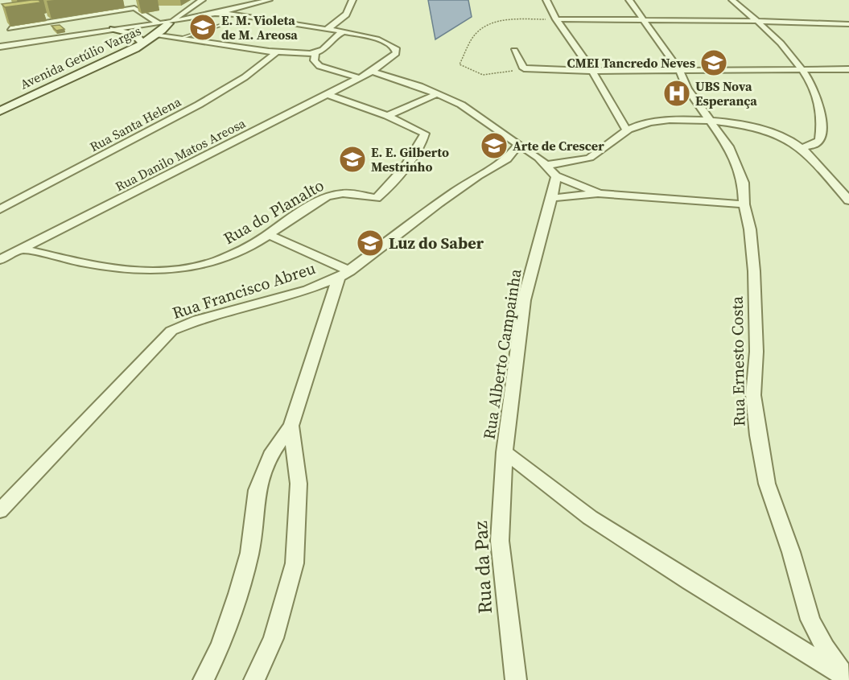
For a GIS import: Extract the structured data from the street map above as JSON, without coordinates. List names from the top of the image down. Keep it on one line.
{"streets":{"street":["Avenida Getúlio Vargas","Rua Santa Helena","Rua Danilo Matos Areosa","Rua do Planalto","Rua Francisco Abreu","Rua Alberto Campainha","Rua Ernesto Costa","Rua da Paz"]},"crossings":[["Rua Danilo Matos Areosa","Rua do Planalto"],["Rua Alberto Campainha","Rua Ernesto Costa"],["Rua Alberto Campainha","Rua da Paz"]],"places":{"school or university":["E. M. Violeta de M. Areosa","CMEI Tancredo Neves","Arte de Crescer","E. E. Gilberto Mestrinho","Luz do Saber"],"hospital":["UBS Nova Esperança"]}}
